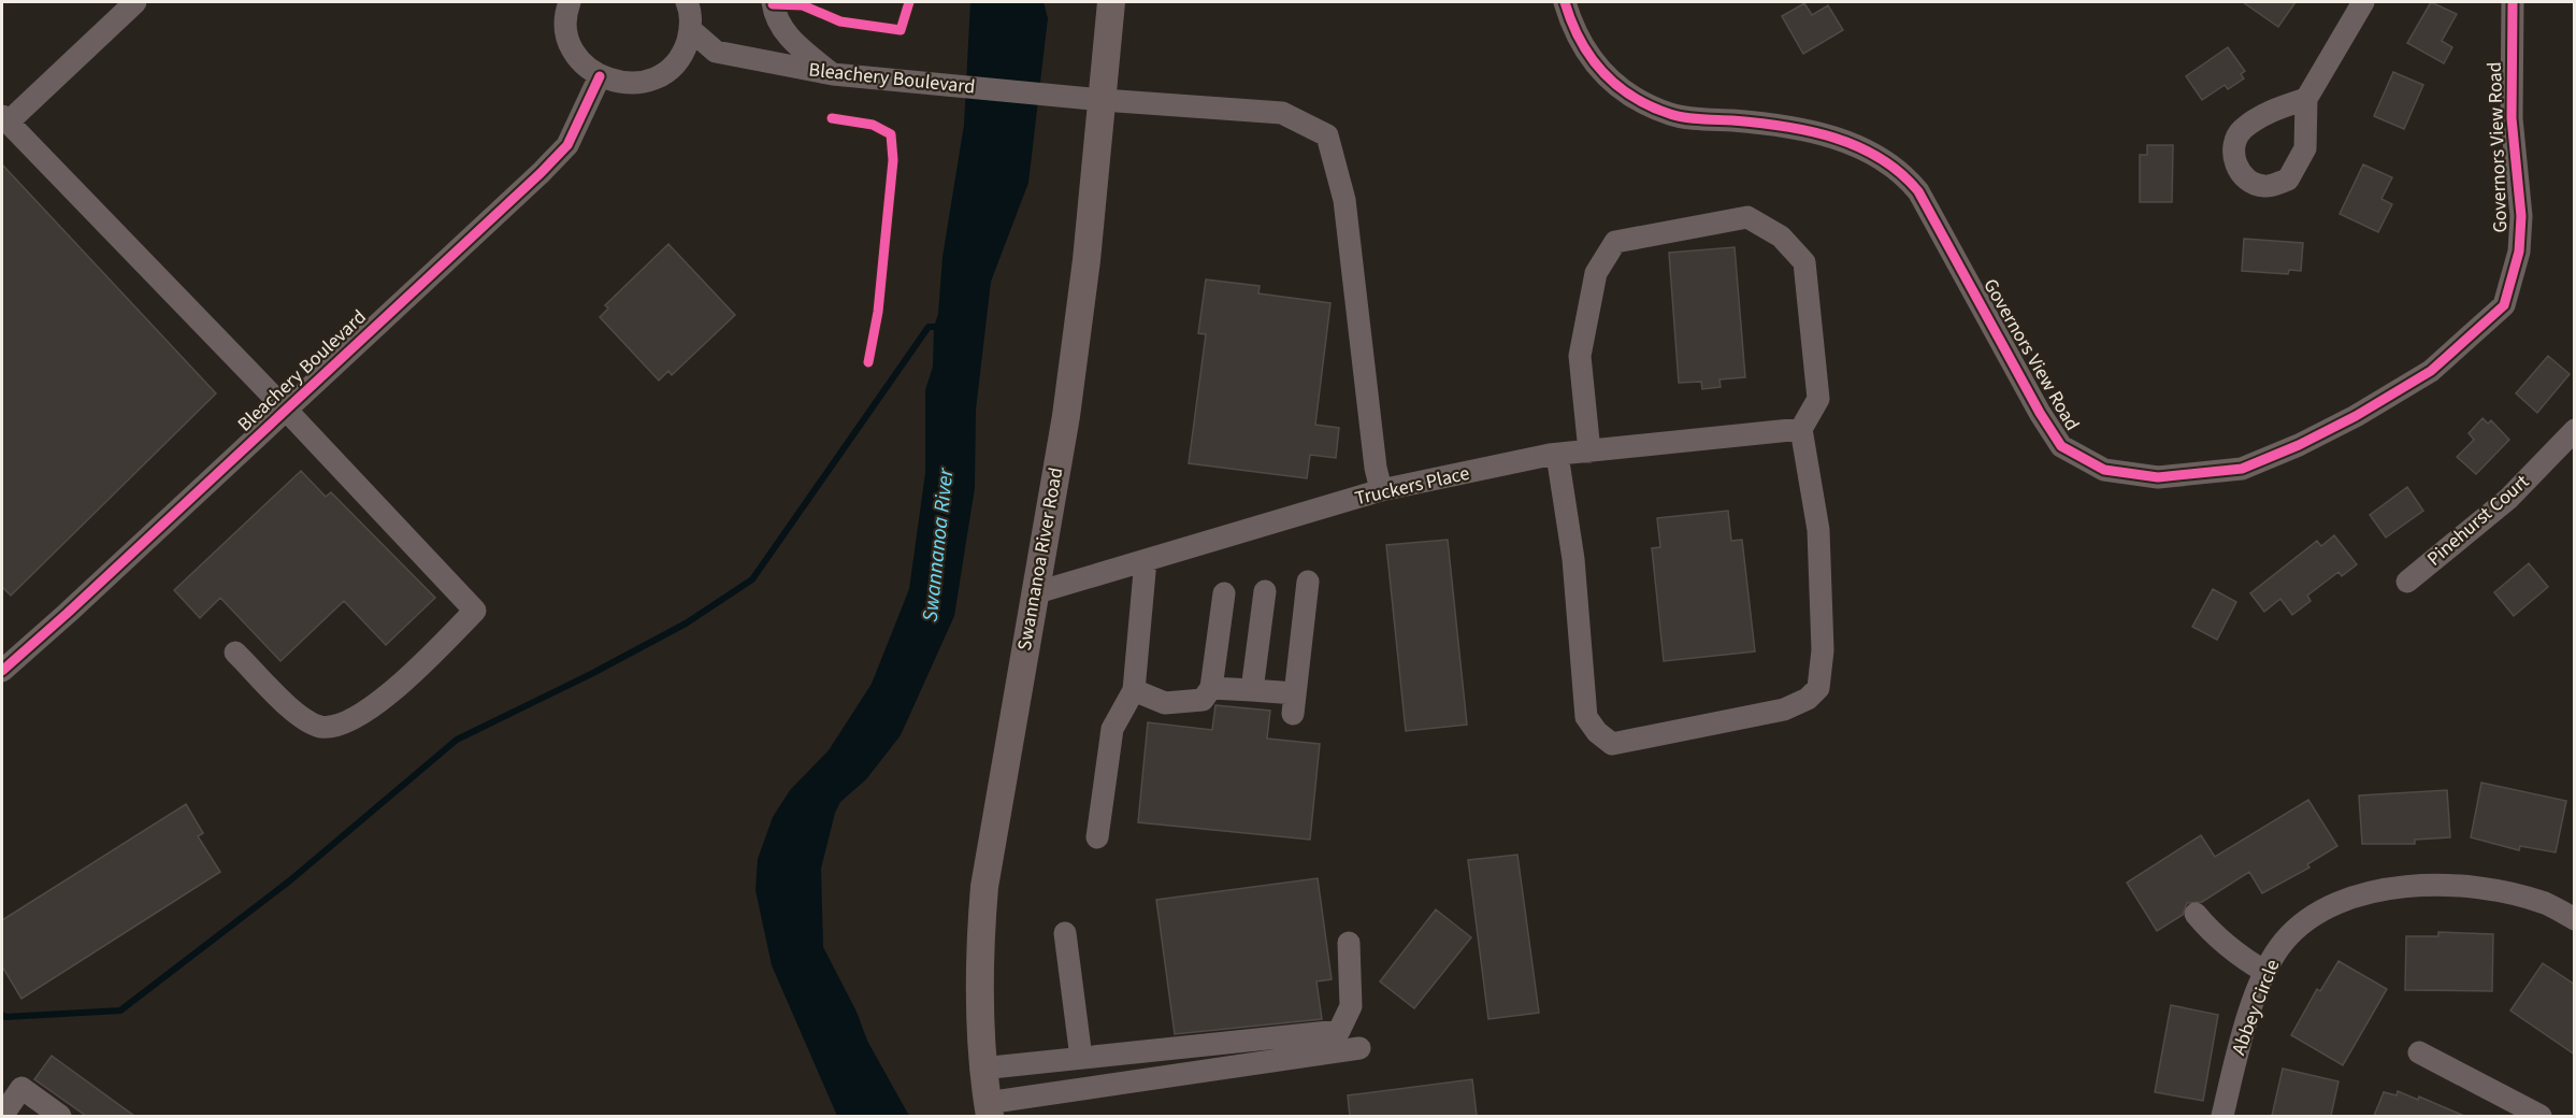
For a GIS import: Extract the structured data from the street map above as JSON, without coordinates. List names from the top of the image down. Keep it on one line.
{"streets":{"main road":["Swannanoa River Road"],"street":["Bleachery Boulevard","Governors View Road","Truckers Place","Pinehurst Court","Abbey Circle"]},"crossings":[["Bleachery Boulevard","Truckers Place"],["Bleachery Boulevard","Swannanoa River Road"],["Truckers Place","Swannanoa River Road"]],"water":["Swannanoa River"]}
